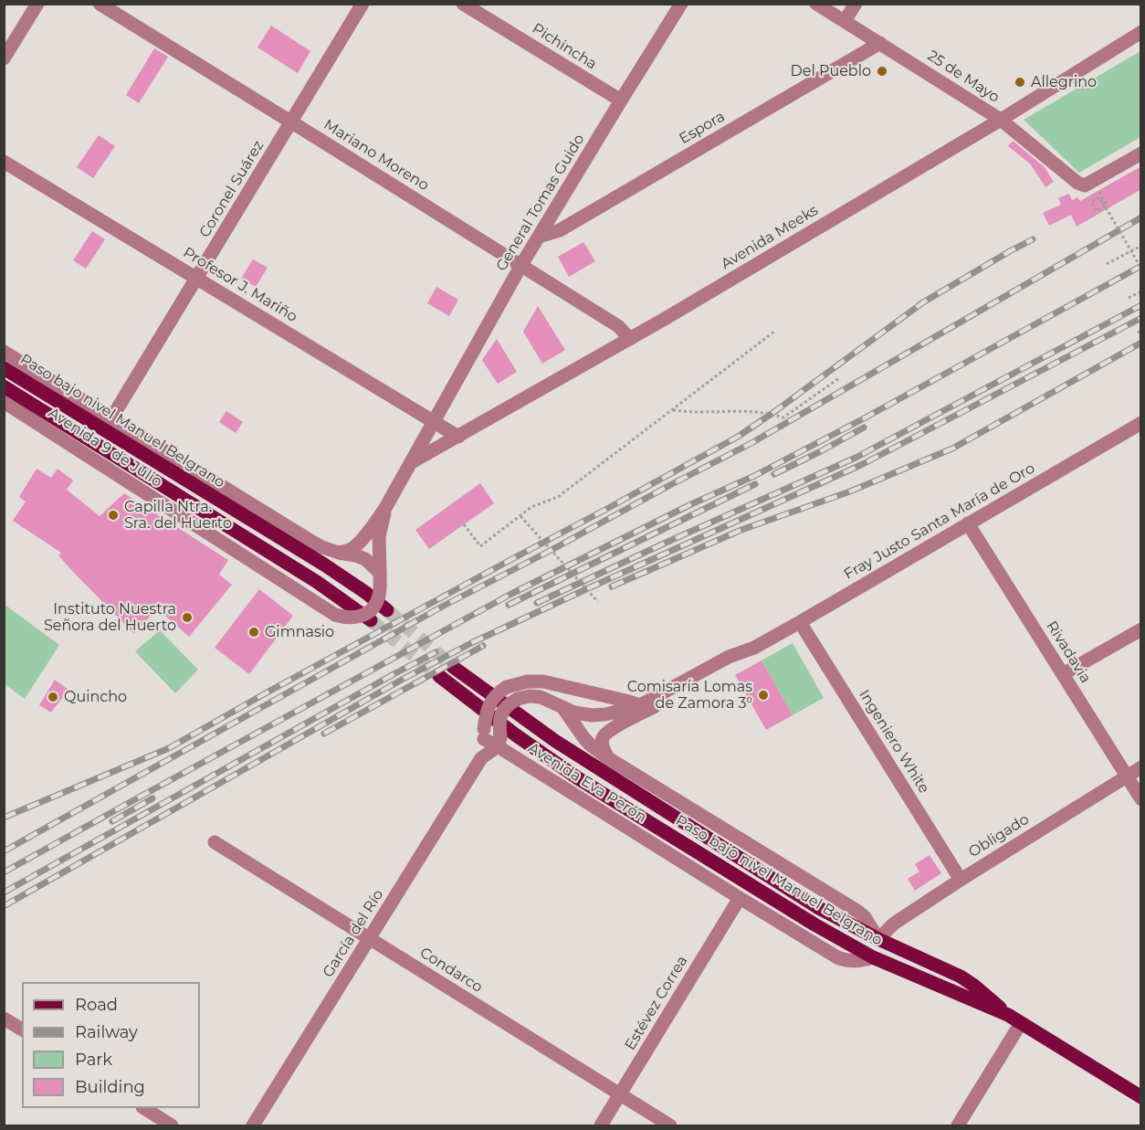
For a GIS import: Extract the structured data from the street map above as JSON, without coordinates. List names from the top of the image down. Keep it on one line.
{"streets":{"main road":["Paso bajo nivel Manuel Belgrano"],"street":["Pichincha","25 de Mayo","Espora","Mariano Moreno","Coronel Suárez","General Tomas Guido","Avenida Meeks","Profesor J. Mariño","Avenida 9 de Julio","Fray Justo Santa María de Oro","Rivadavia","Ingeniero White","Avenida Eva Perón","Obligado","García del Río","Condarco","Estévez Correa"]},"crossings":[["Pichincha","General Tomas Guido"],["25 de Mayo","Espora"],["25 de Mayo","Avenida Meeks"],["Espora","General Tomas Guido"],["Mariano Moreno","Coronel Suárez"],["Mariano Moreno","General Tomas Guido"],["Mariano Moreno","Avenida Meeks"],["Coronel Suárez","Profesor J. Mariño"],["Coronel Suárez","Avenida 9 de Julio"],["General Tomas Guido","Avenida Meeks"],["General Tomas Guido","Profesor J. Mariño"],["Avenida Meeks","Profesor J. Mariño"],["Paso bajo nivel Manuel Belgrano","Avenida Eva Perón"],["Paso bajo nivel Manuel Belgrano","Obligado"],["Fray Justo Santa María de Oro","Rivadavia"],["Fray Justo Santa María de Oro","Ingeniero White"],["Fray Justo Santa María de Oro","García del Río"],["Rivadavia","Obligado"],["Ingeniero White","Obligado"],["Avenida Eva Perón","García del Río"],["Avenida Eva Perón","Estévez Correa"],["García del Río","Condarco"],["Condarco","Estévez Correa"]],"places":["Del Pueblo","Allegrino","Capilla Ntra. Sra. del Huerto","Instituto Nuestra Señora del Huerto","Gimnasio","Comisaría Lomas de Zamora 3°","Quincho"],"legend":["Road","Railway","Park","Building"]}
